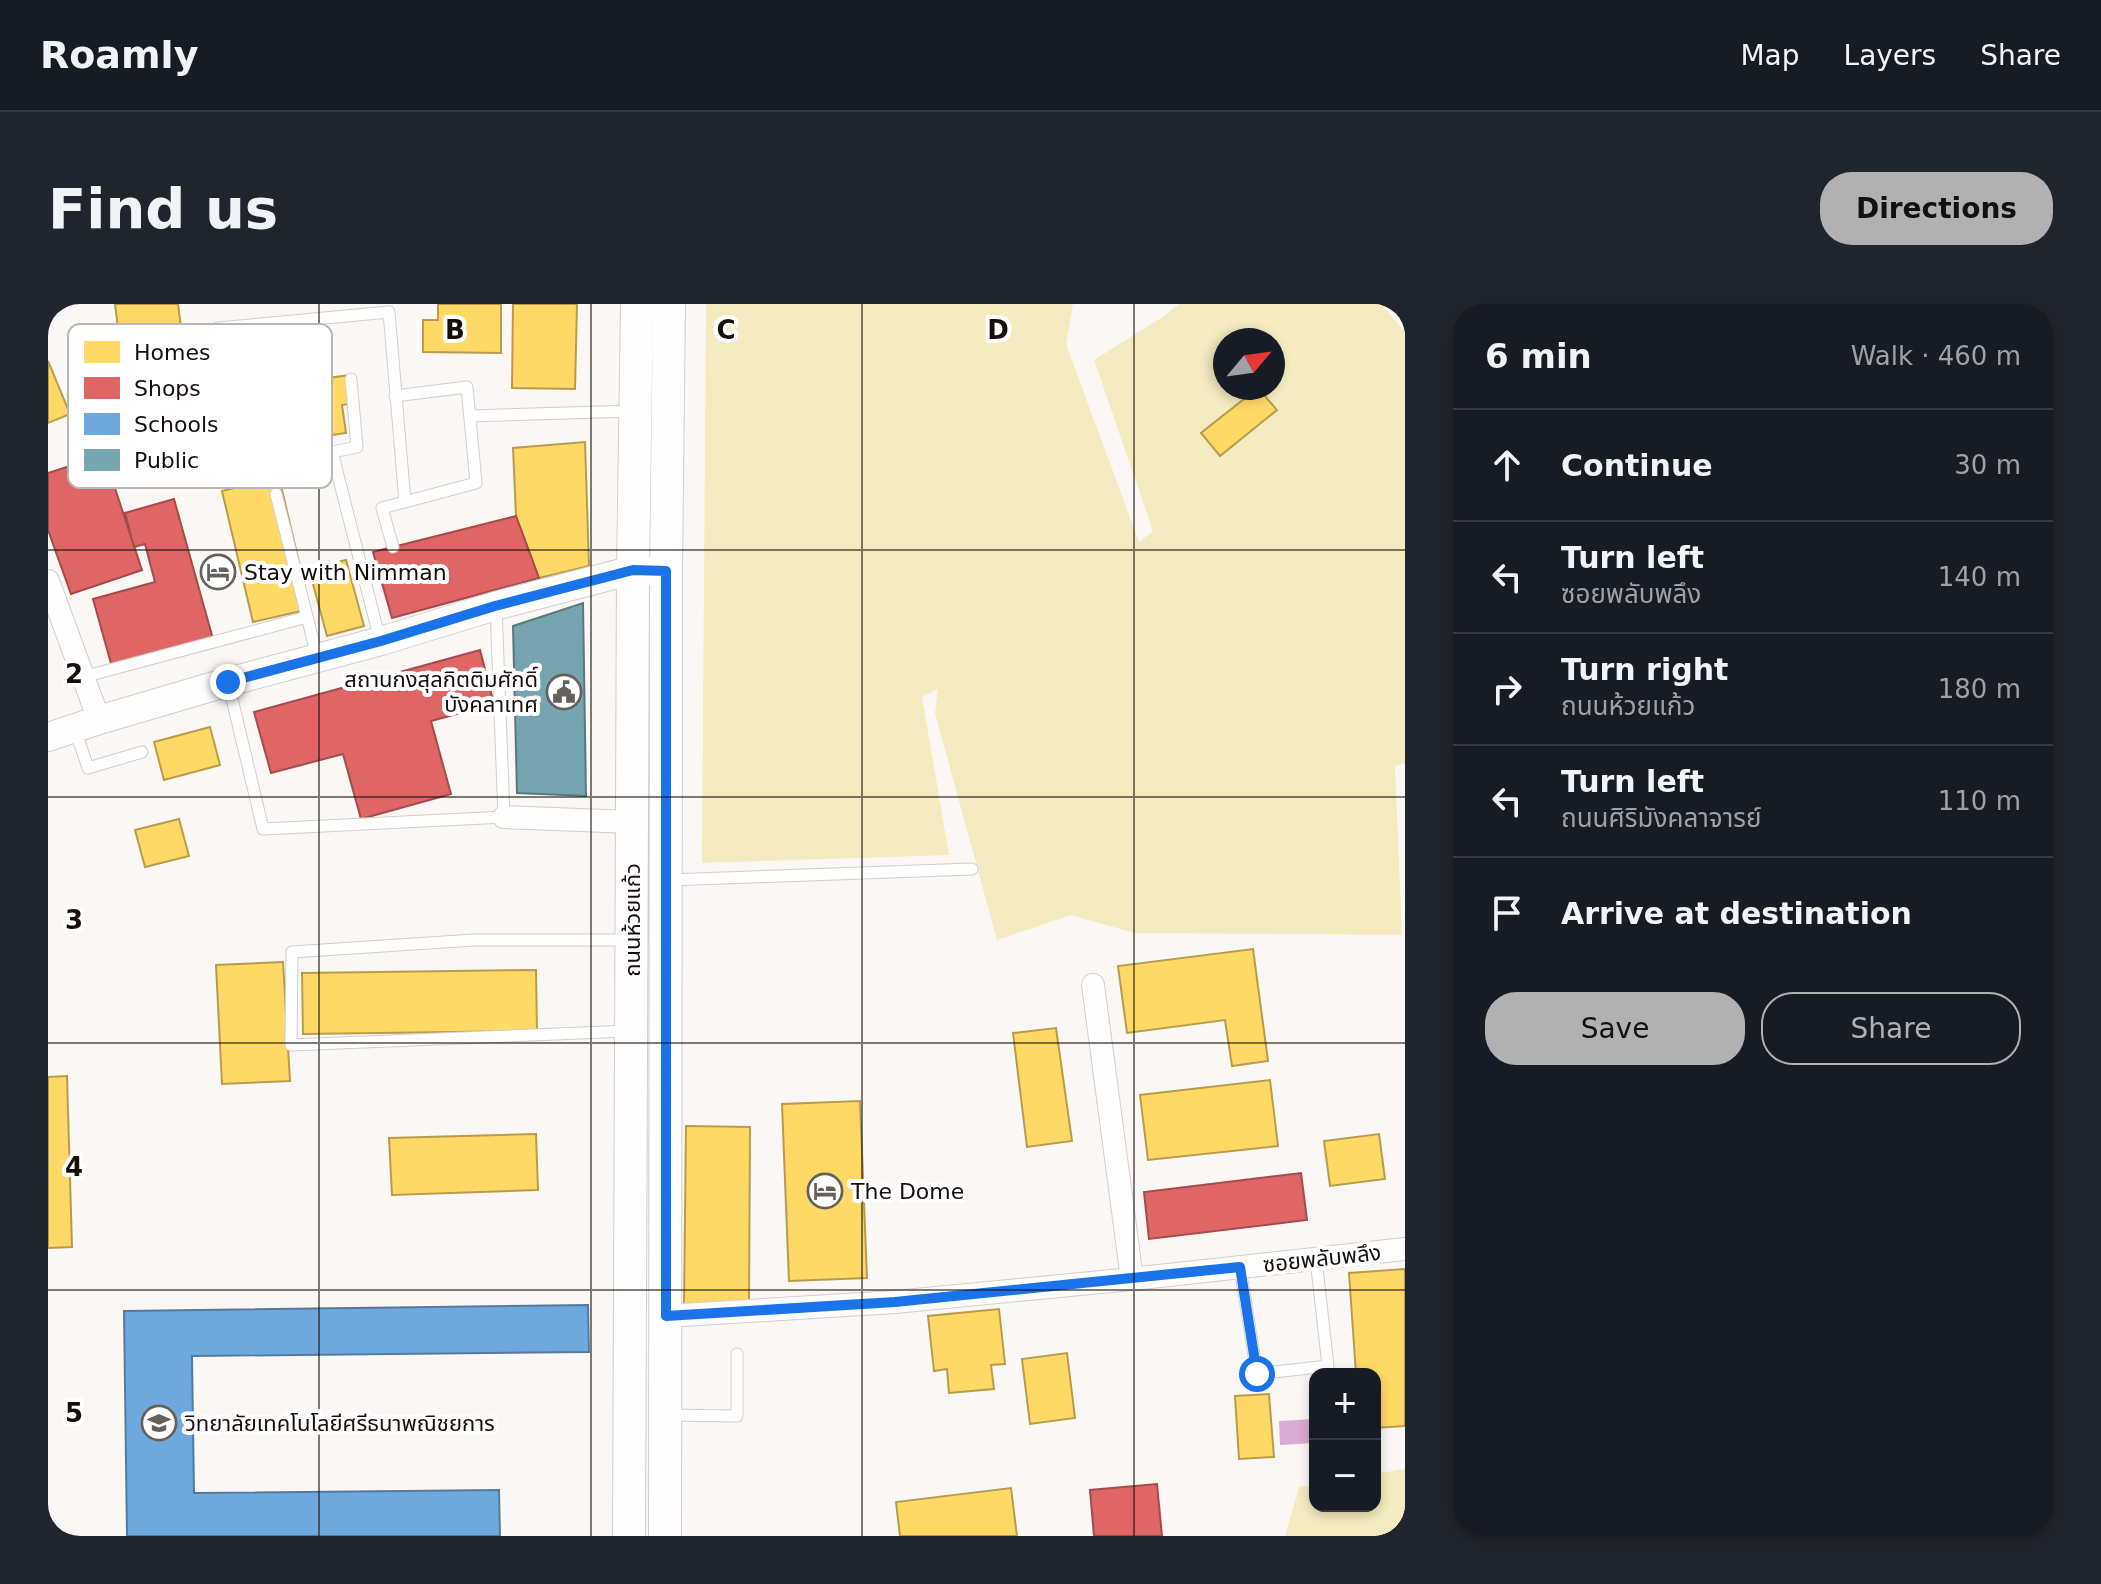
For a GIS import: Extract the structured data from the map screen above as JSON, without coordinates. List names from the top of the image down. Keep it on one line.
{"streets":{"main road":["ถนนห้วยแก้ว"],"street":["ซอยพลับพลึง"]},"crossings":[["ถนนห้วยแก้ว","ซอยพลับพลึง"]],"places":{"hotel":["Stay with Nimman","The Dome"],"public building":["สถานกงสุลกิตติมศักดิ์ บังคลาเทศ"],"school or university":["วิทยาลัยเทคโนโลยีศรีธนาพณิชยการ"]},"legend":["Homes","Shops","Schools","Public"],"north":"top right","page":{"header":"Roamly","nav":["Map","Layers","Share"],"buttons":["Directions",["Save","Share"]],"title":"Find us","heading":["6 min","Walk · 460 m"],"list":[["Continue","30 m"],["Turn left","ซอยพลับพลึง","140 m"],["Turn right","ถนนห้วยแก้ว","180 m"],["Turn left","ถนนศิริมังคลาจารย์","110 m"],"Arrive at destination"],"map_buttons":["+","−"]},"grid":{"columns":["B","C","D"],"rows":["2","3","4","5"]}}
